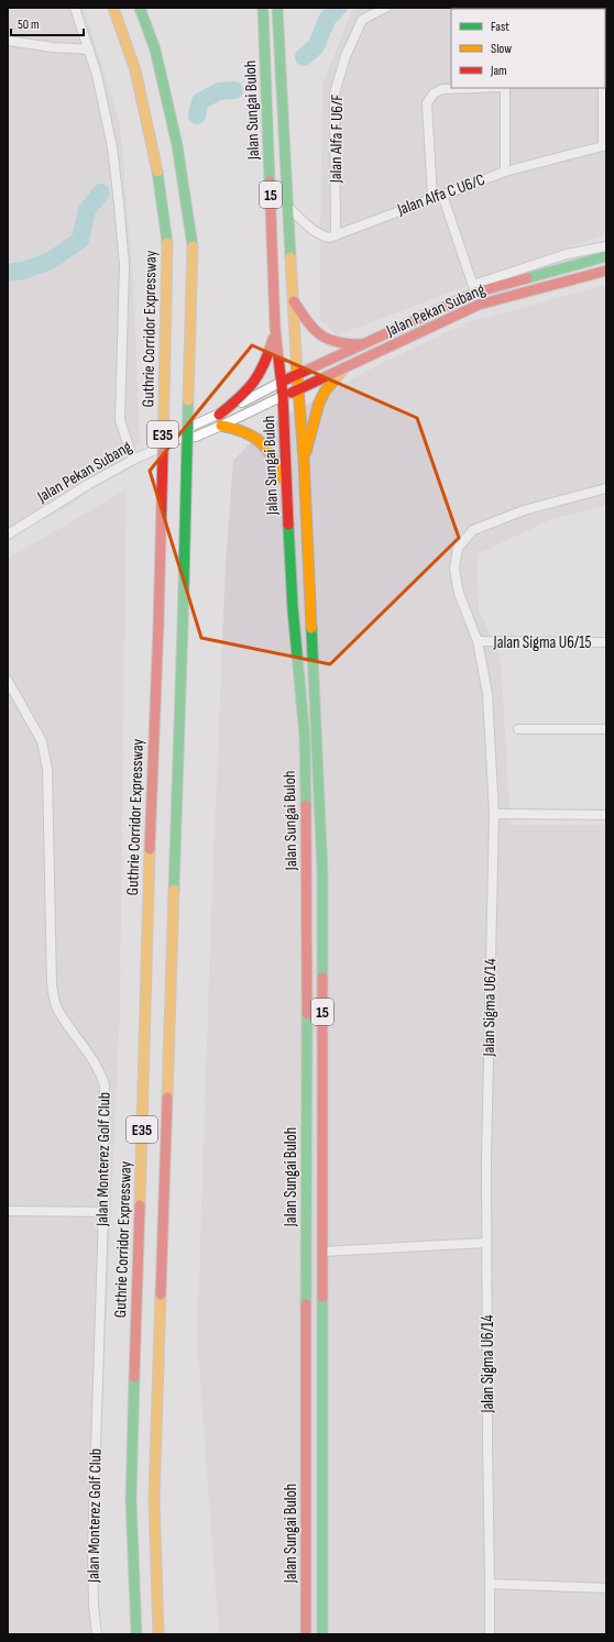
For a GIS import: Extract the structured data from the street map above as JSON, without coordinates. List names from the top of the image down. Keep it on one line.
{"streets":{"main road":["Jalan Sungai Buloh","15","Jalan Pekan Subang","Guthrie Corridor Expressway","E35"],"street":["Jalan Alfa F U6/F","Jalan Alfa C U6/C","Jalan Sigma U6/15","Jalan Sigma U6/14","Jalan Monterez Golf Club"]},"crossings":[["Jalan Sungai Buloh","Jalan Pekan Subang"],["Jalan Alfa F U6/F","Jalan Alfa C U6/C"],["Jalan Sigma U6/15","Jalan Sigma U6/14"]],"legend":["Fast","Slow","Jam"],"scale_bar":"50 m"}
